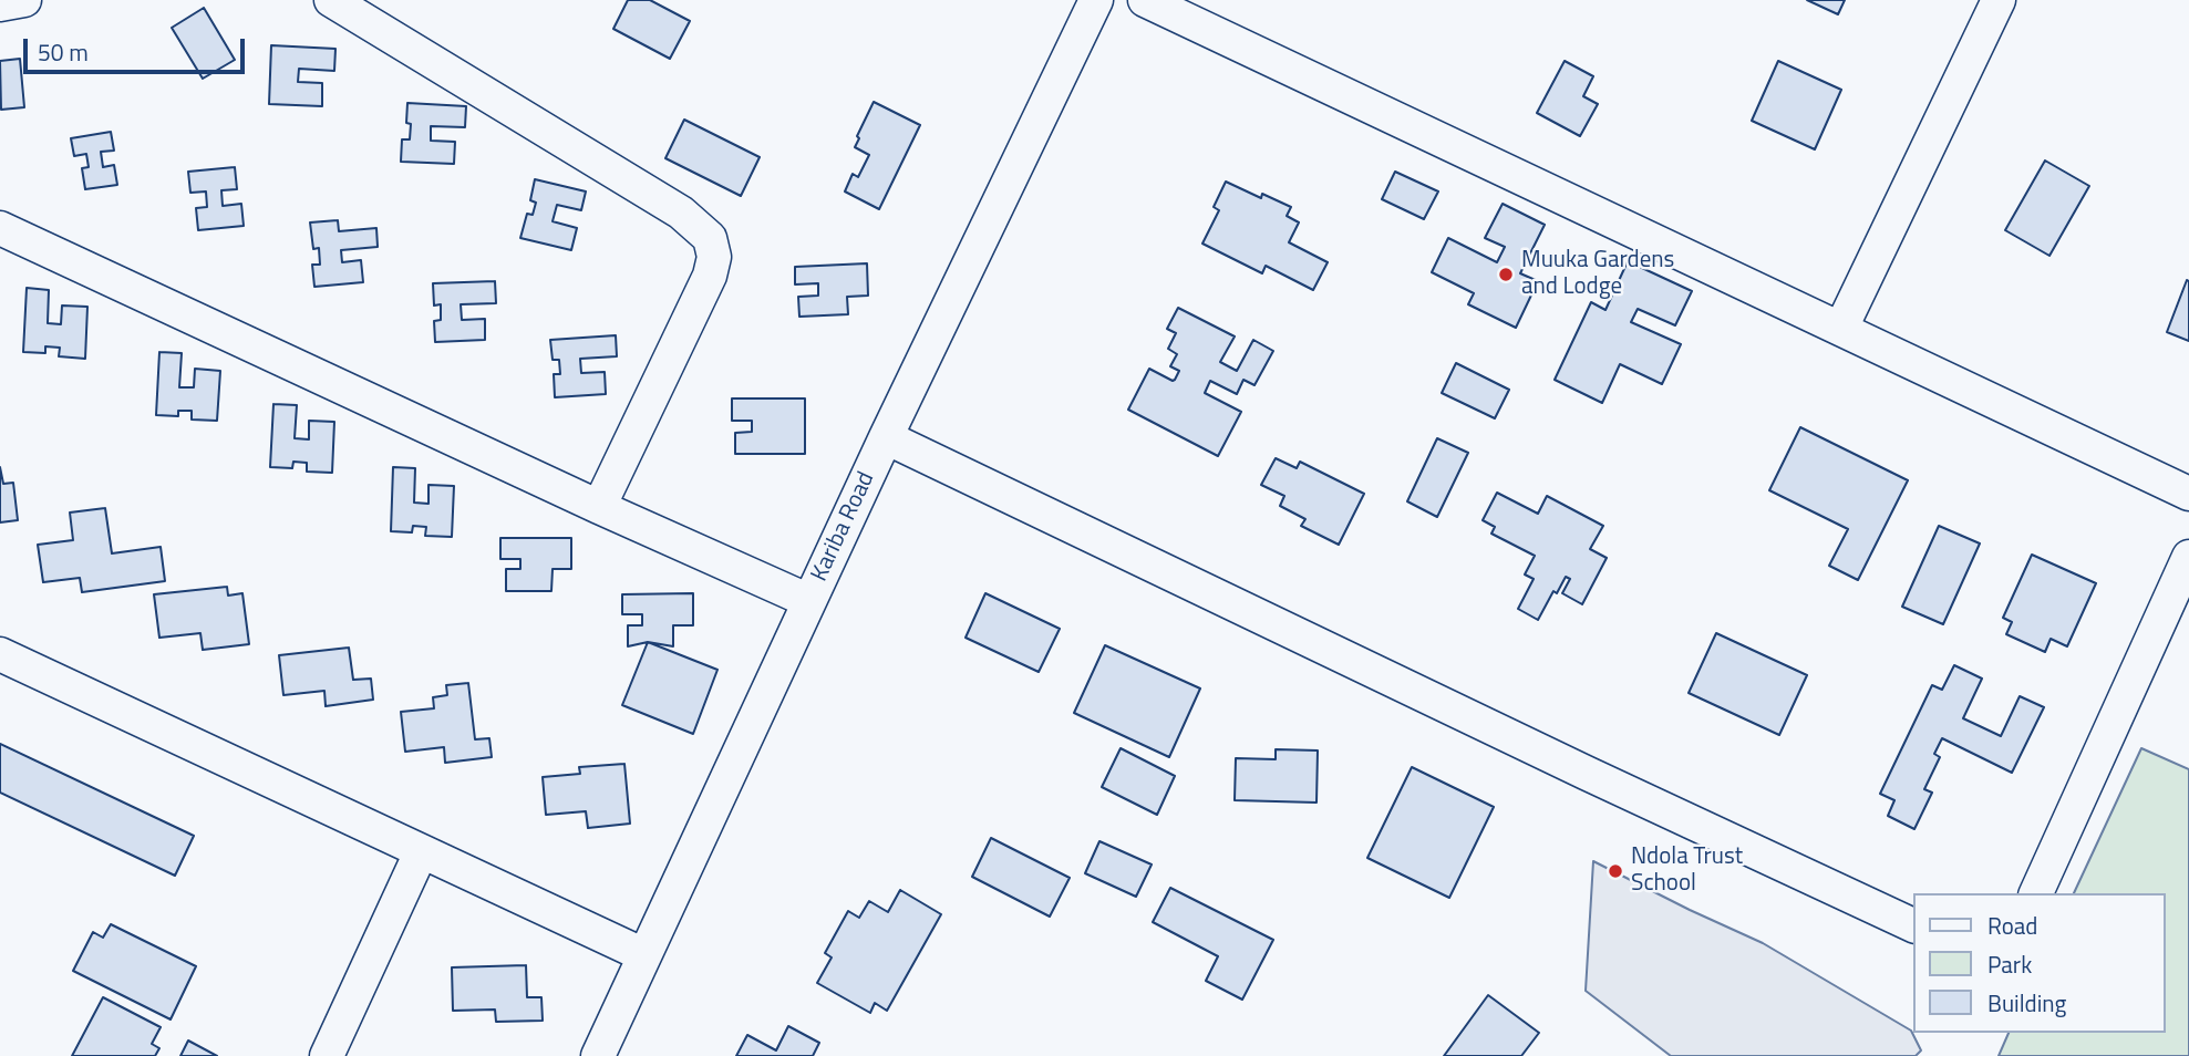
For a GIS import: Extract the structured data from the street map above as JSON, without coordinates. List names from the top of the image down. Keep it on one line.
{"streets":{"street":["Kariba Road"]},"places":["Muuka Gardens and Lodge","Ndola Trust School"],"legend":["Road","Park","Building"],"scale_bar":"50 m"}
